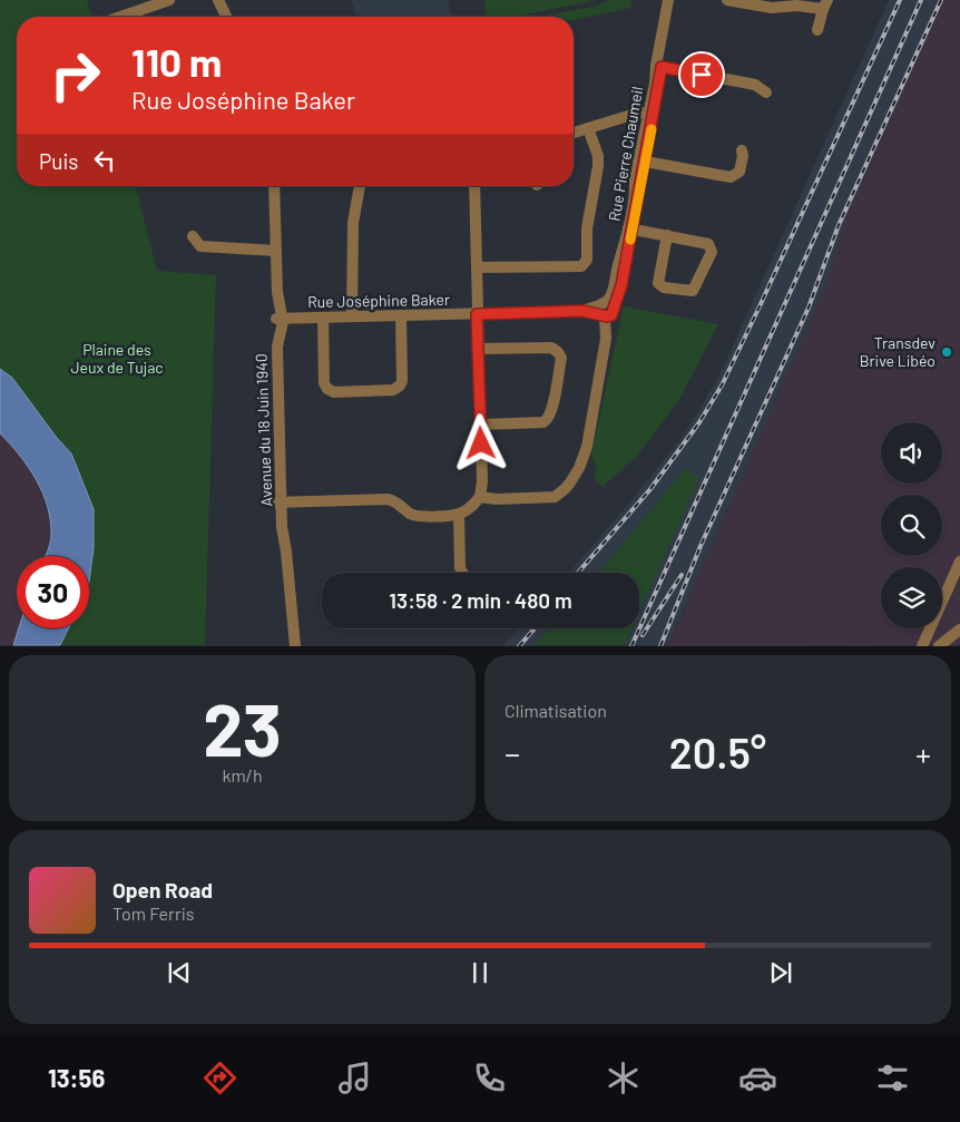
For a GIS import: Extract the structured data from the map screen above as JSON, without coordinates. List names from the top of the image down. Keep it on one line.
{"streets":{"street":["Rue Pierre Chaumeil","Rue Joséphine Baker","Avenue du 18 Juin 1940"]},"crossings":[["Rue Pierre Chaumeil","Rue Joséphine Baker"],["Rue Joséphine Baker","Avenue du 18 Juin 1940"]],"parks":["Plaine des Jeux de Tujac"],"places":["Transdev Brive Libéo"],"page":{"turn":["110 m","Rue Joséphine Baker"],"then":"Puis","limit":"30","trip":"13:58 · 2 min · 480 m","tile":[["23","km/h"],"Climatisation"],"heat":["−","20.5°","+"],"song":["Open Road","Tom Ferris"],"tabs":"13:56"}}
